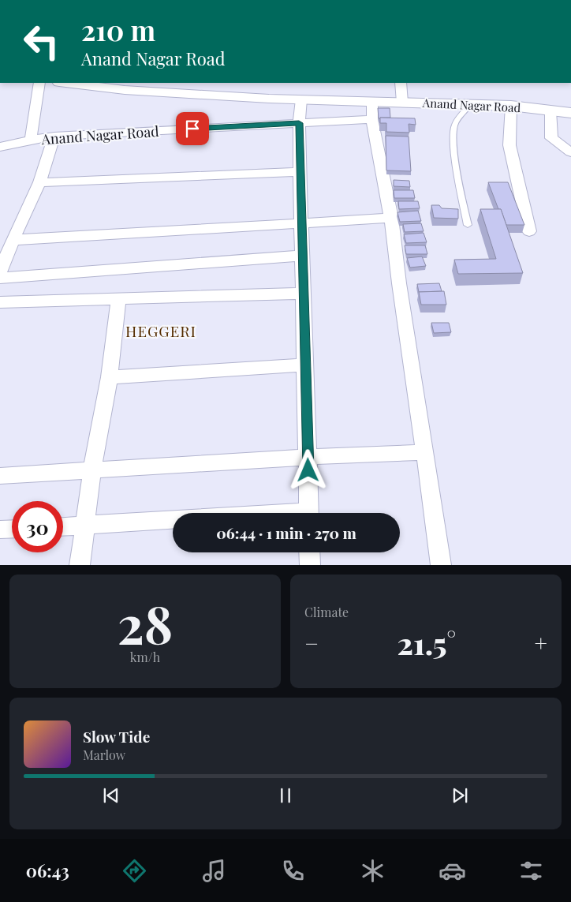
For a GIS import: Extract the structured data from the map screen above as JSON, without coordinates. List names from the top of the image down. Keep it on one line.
{"streets":{"street":["Anand Nagar Road"]},"districts":["HEGGERI"],"page":{"turn":["210 m","Anand Nagar Road"],"limit":"30","trip":"06:44 · 1 min · 270 m","tile":[["28","km/h"],"Climate"],"heat":["−","21.5°","+"],"song":["Slow Tide","Marlow"],"tabs":"06:43"}}
